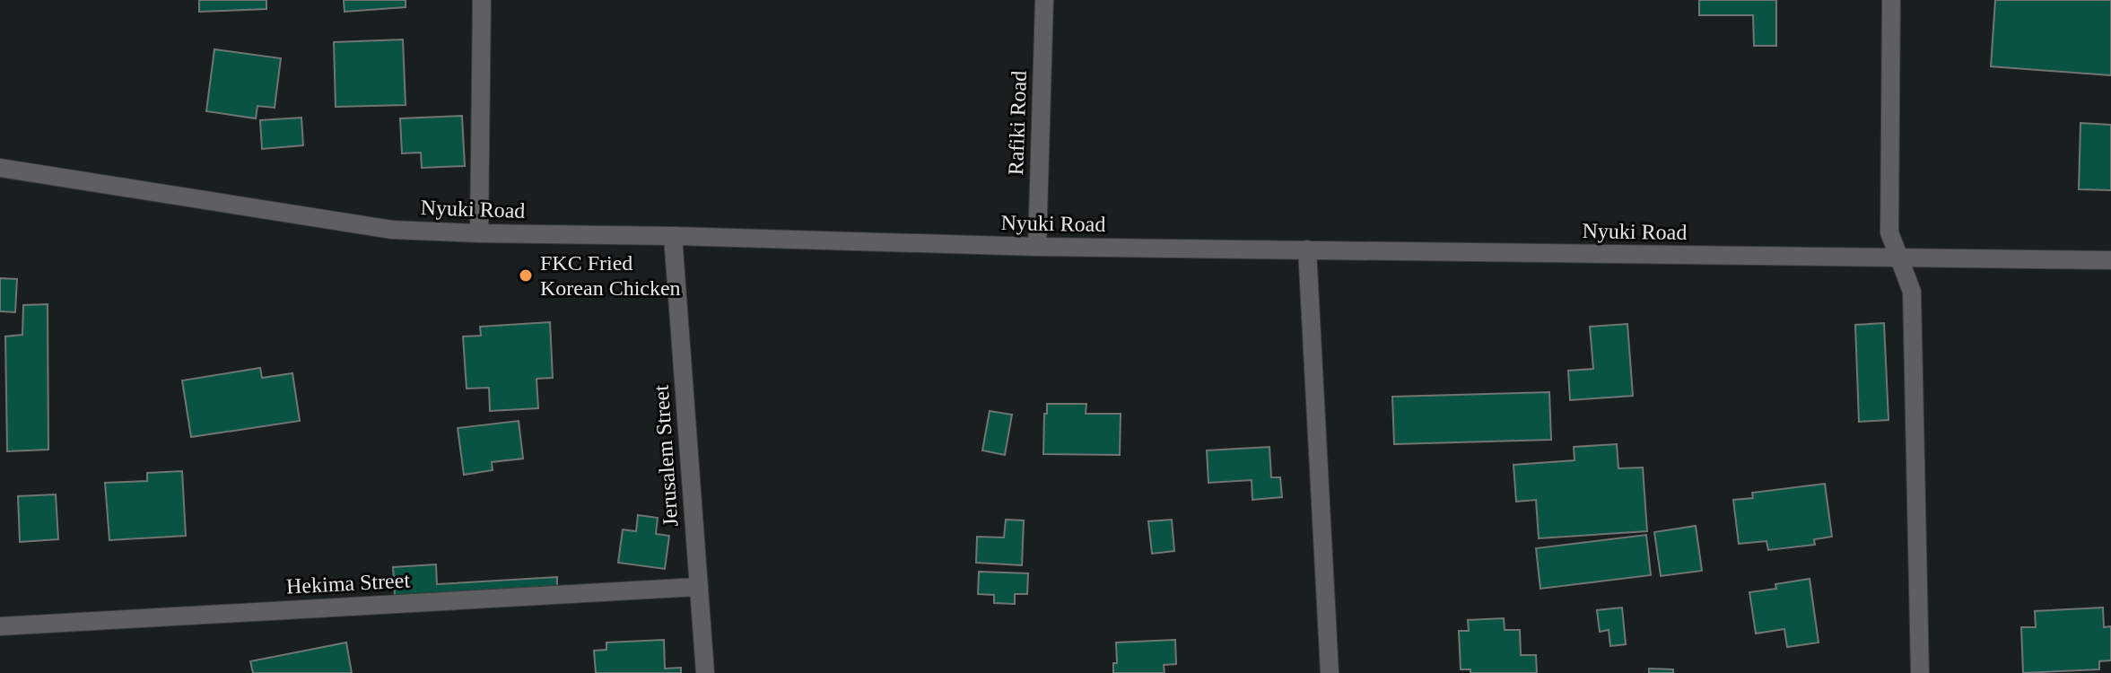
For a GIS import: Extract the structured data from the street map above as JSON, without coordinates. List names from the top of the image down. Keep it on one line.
{"streets":{"street":["Rafiki Road","Nyuki Road","Jerusalem Street","Hekima Street"]},"crossings":[["Rafiki Road","Nyuki Road"],["Nyuki Road","Jerusalem Street"],["Jerusalem Street","Hekima Street"]],"places":["FKC Fried Korean Chicken"]}
